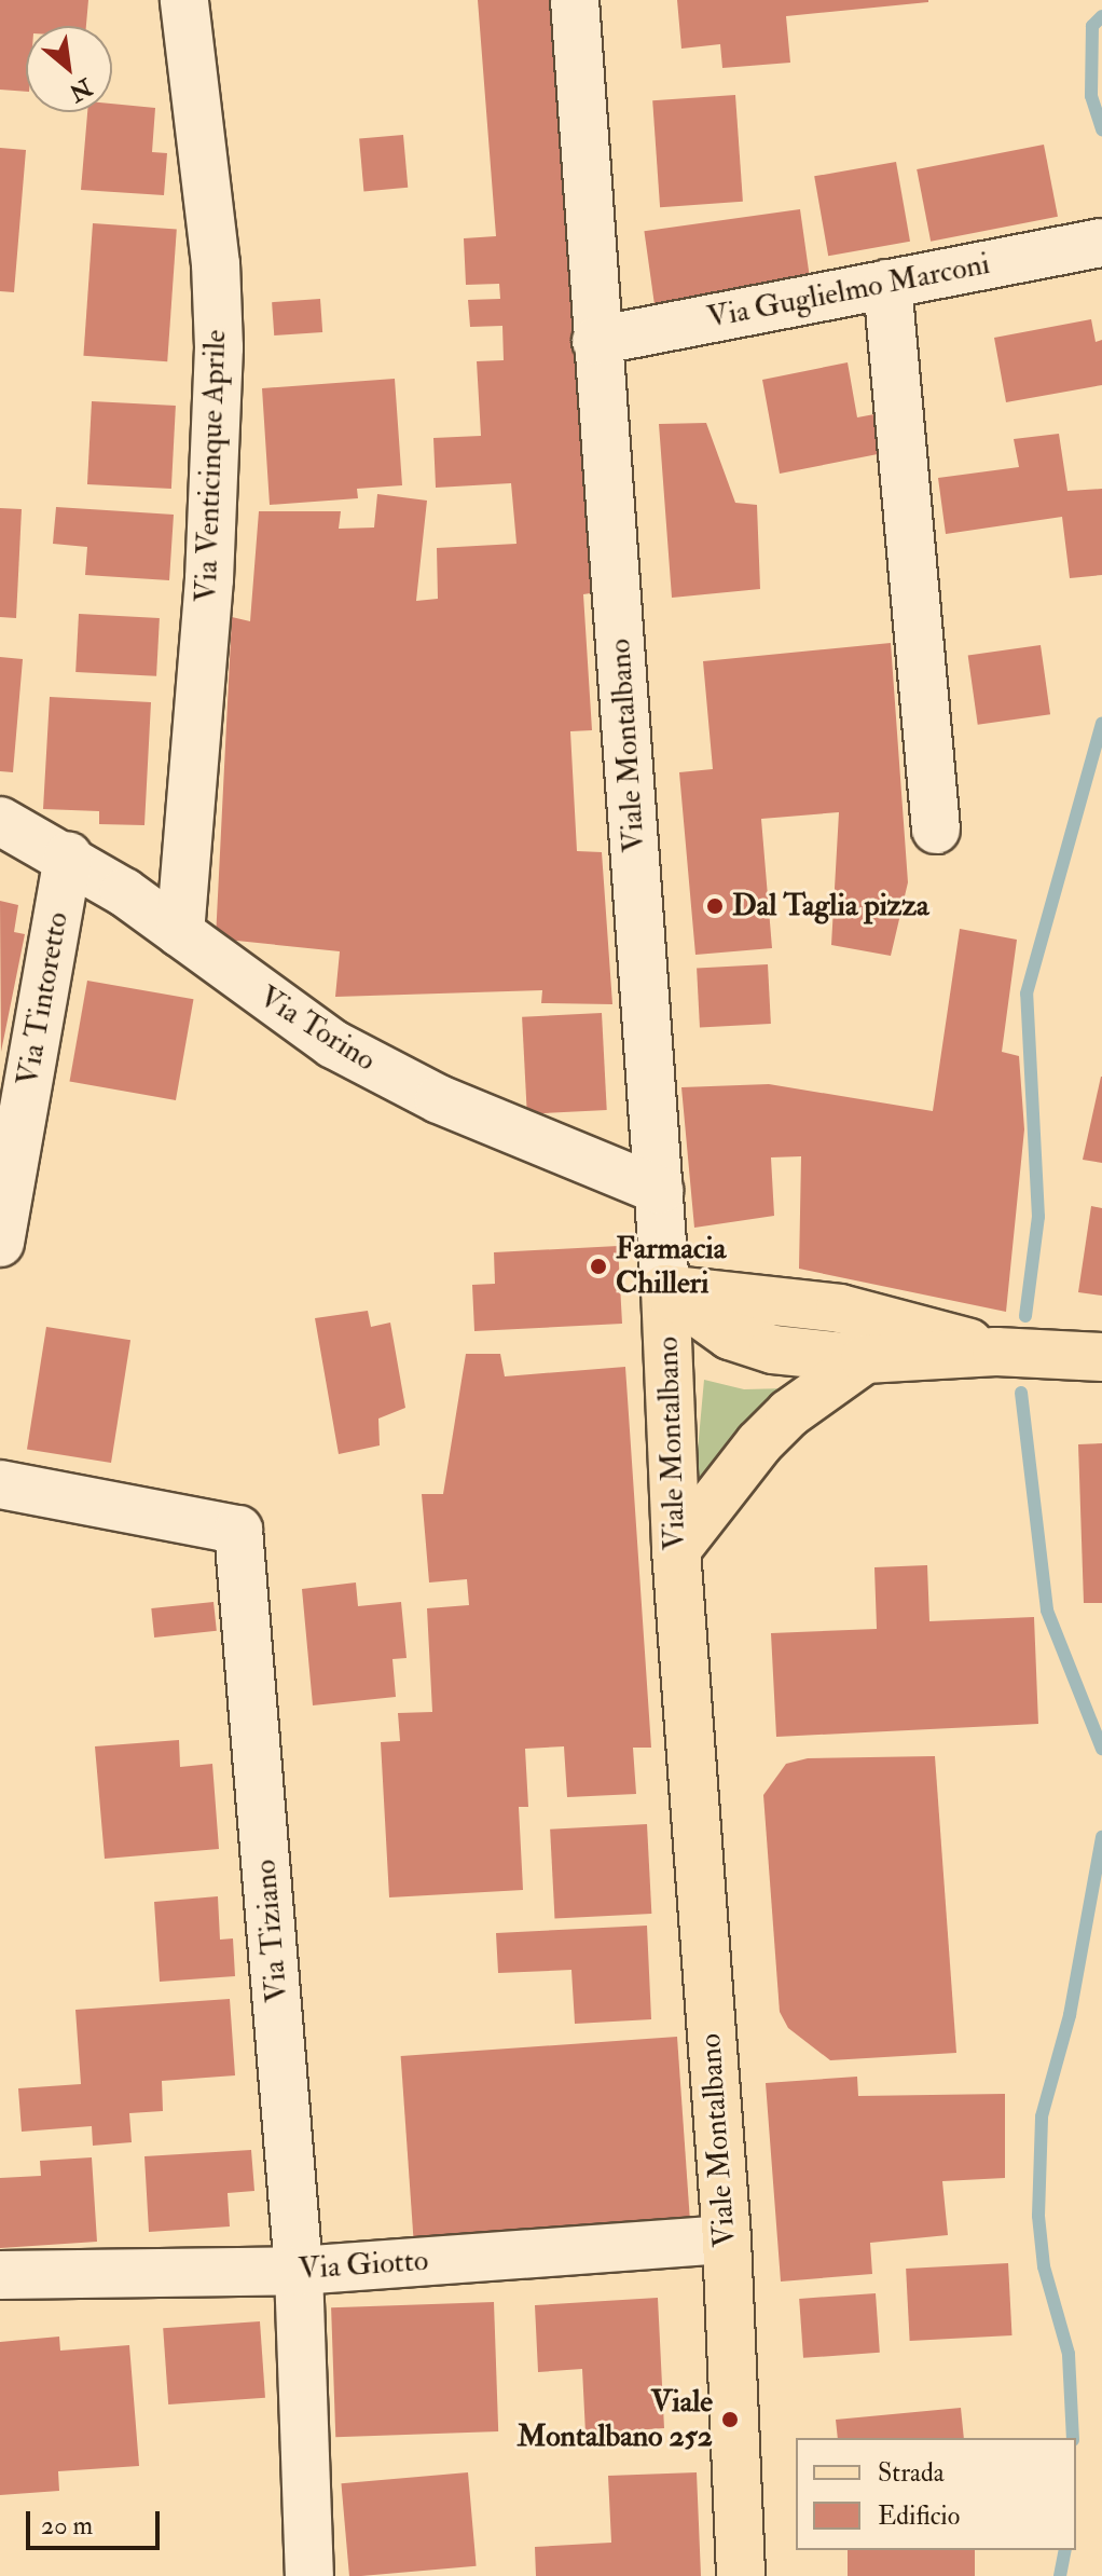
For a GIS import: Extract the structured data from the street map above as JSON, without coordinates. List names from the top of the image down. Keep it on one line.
{"streets":{"main road":["Viale Montalbano"],"street":["Via Guglielmo Marconi","Via Venticinque Aprile","Via Tintoretto","Via Torino","Via Tiziano","Via Giotto"]},"crossings":[["Via Guglielmo Marconi","Viale Montalbano"],["Via Venticinque Aprile","Via Torino"],["Viale Montalbano","Via Torino"],["Viale Montalbano","Via Giotto"],["Via Tintoretto","Via Torino"],["Via Tiziano","Via Giotto"]],"places":["Dal Taglia pizza","Farmacia Chilleri","Viale Montalbano 252"],"legend":["Strada","Edificio"],"scale_bar":"20 m","north":"bottom right"}
